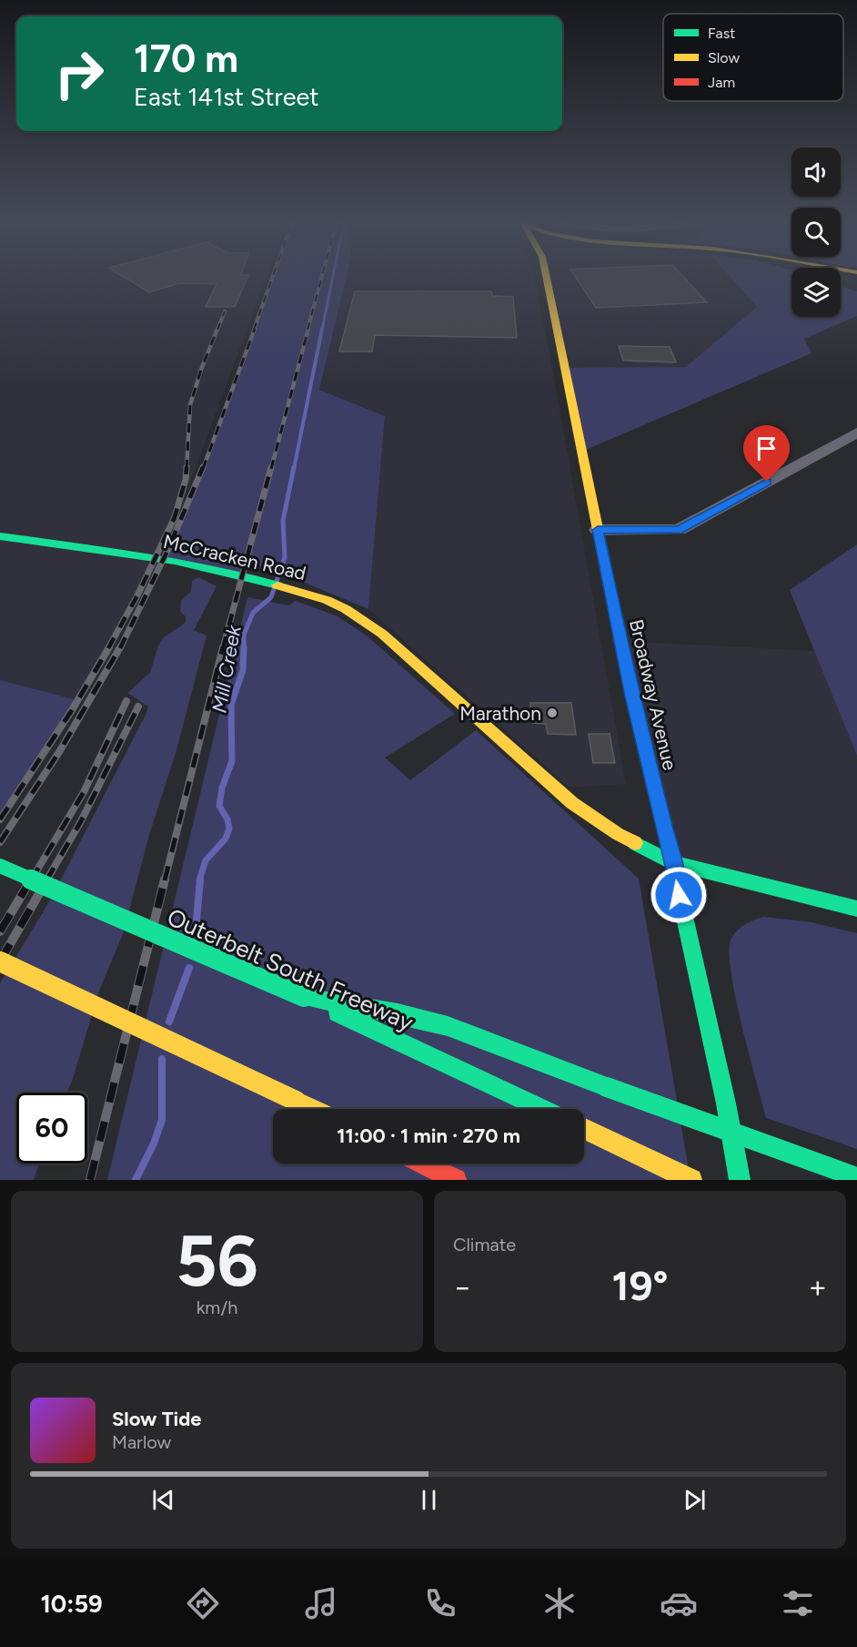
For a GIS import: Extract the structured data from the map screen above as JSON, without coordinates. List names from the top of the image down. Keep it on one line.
{"streets":{"main road":["McCracken Road","Broadway Avenue","Outerbelt South Freeway"]},"crossings":[["McCracken Road","Broadway Avenue"]],"water":["Mill Creek"],"places":["Marathon"],"legend":["Fast","Slow","Jam"],"page":{"turn":["170 m","East 141st Street"],"limit":"60","trip":"11:00 · 1 min · 270 m","tile":[["56","km/h"],"Climate"],"heat":["−","19°","+"],"song":["Slow Tide","Marlow"],"tabs":"10:59"}}
